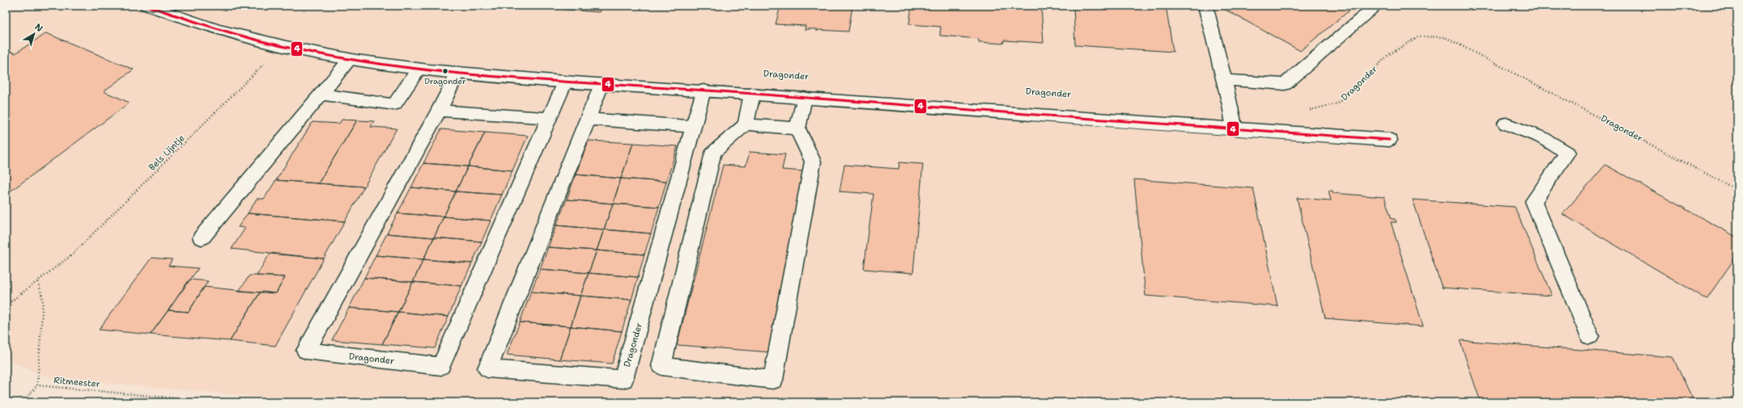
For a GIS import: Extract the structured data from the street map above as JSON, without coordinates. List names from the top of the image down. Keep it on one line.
{"streets":{"lane":["Dragonder"],"path":["Bels Lijntje","Ritmeester"]},"places":["Dragonder"],"lines":["transit line 4"],"north":"top right"}
